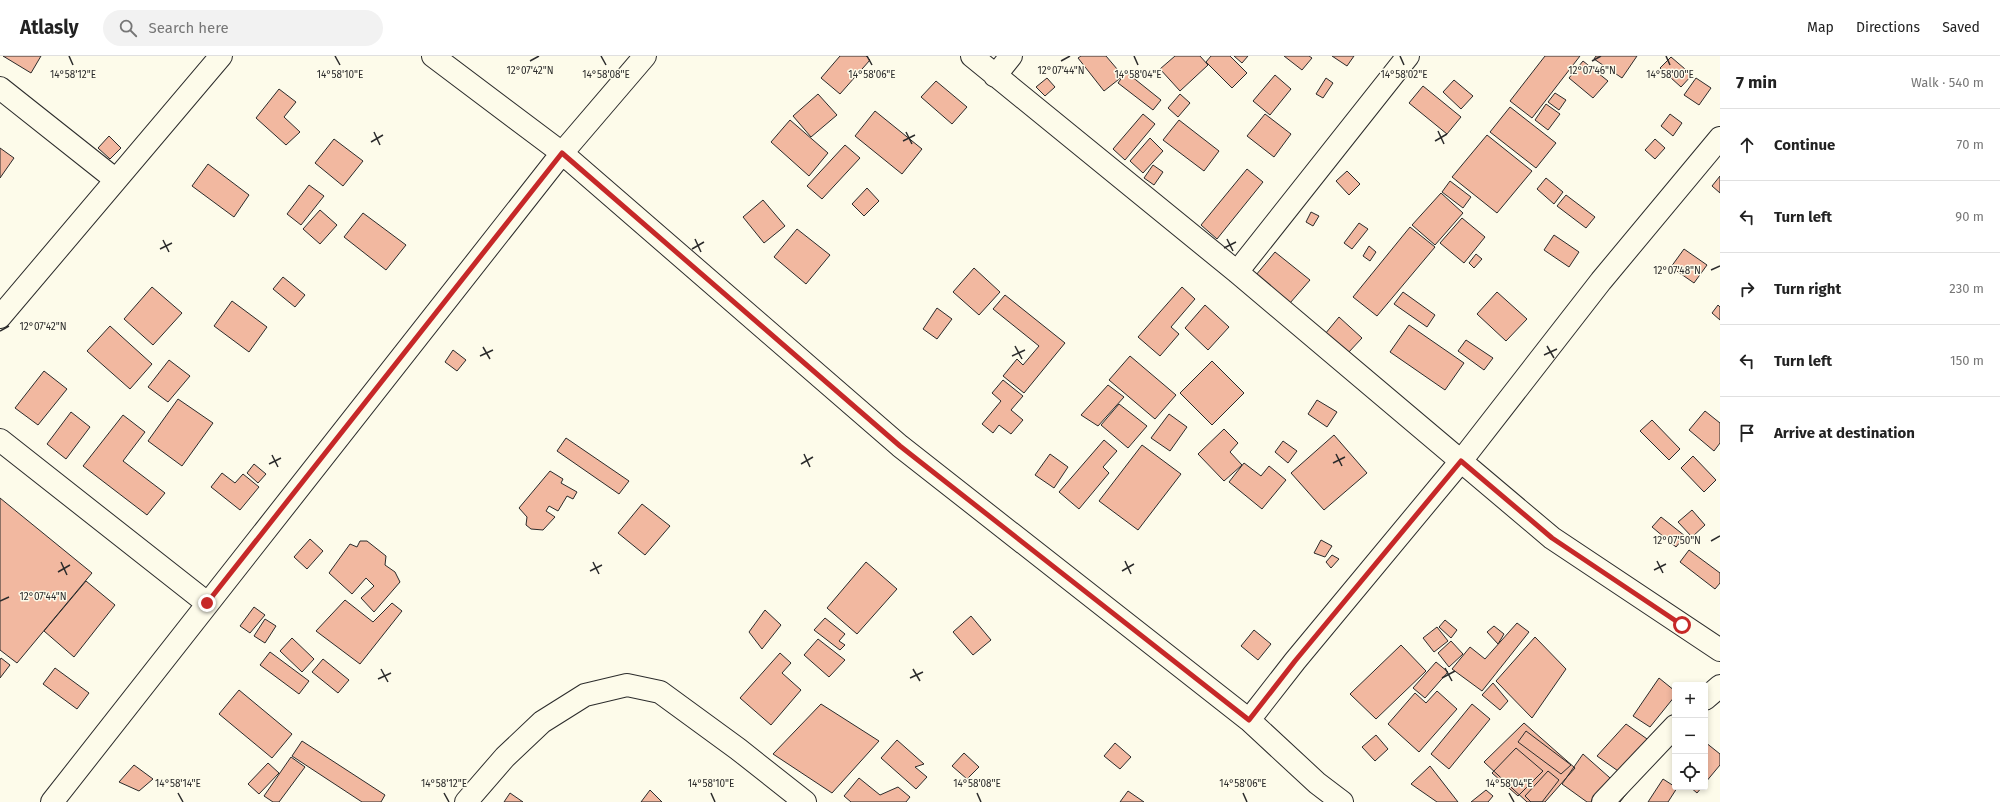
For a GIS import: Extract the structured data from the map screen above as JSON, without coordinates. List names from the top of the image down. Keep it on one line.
{"page":{"header":"Atlasly","search":"Search here","nav":["Map","Directions","Saved"],"heading":["7 min","Walk · 540 m"],"list":[["Continue","70 m"],["Turn left","90 m"],["Turn right","230 m"],["Turn left","150 m"],"Arrive at destination"],"map_buttons":["+","−"]},"coordinates":["12°07'42\"N","12°07'44\"N","12°07'46\"N","14°58'00\"E","14°58'12\"E","14°58'10\"E","14°58'08\"E","14°58'06\"E","14°58'04\"E","14°58'02\"E","12°07'48\"N","12°07'50\"N","14°58'14\"E"]}
